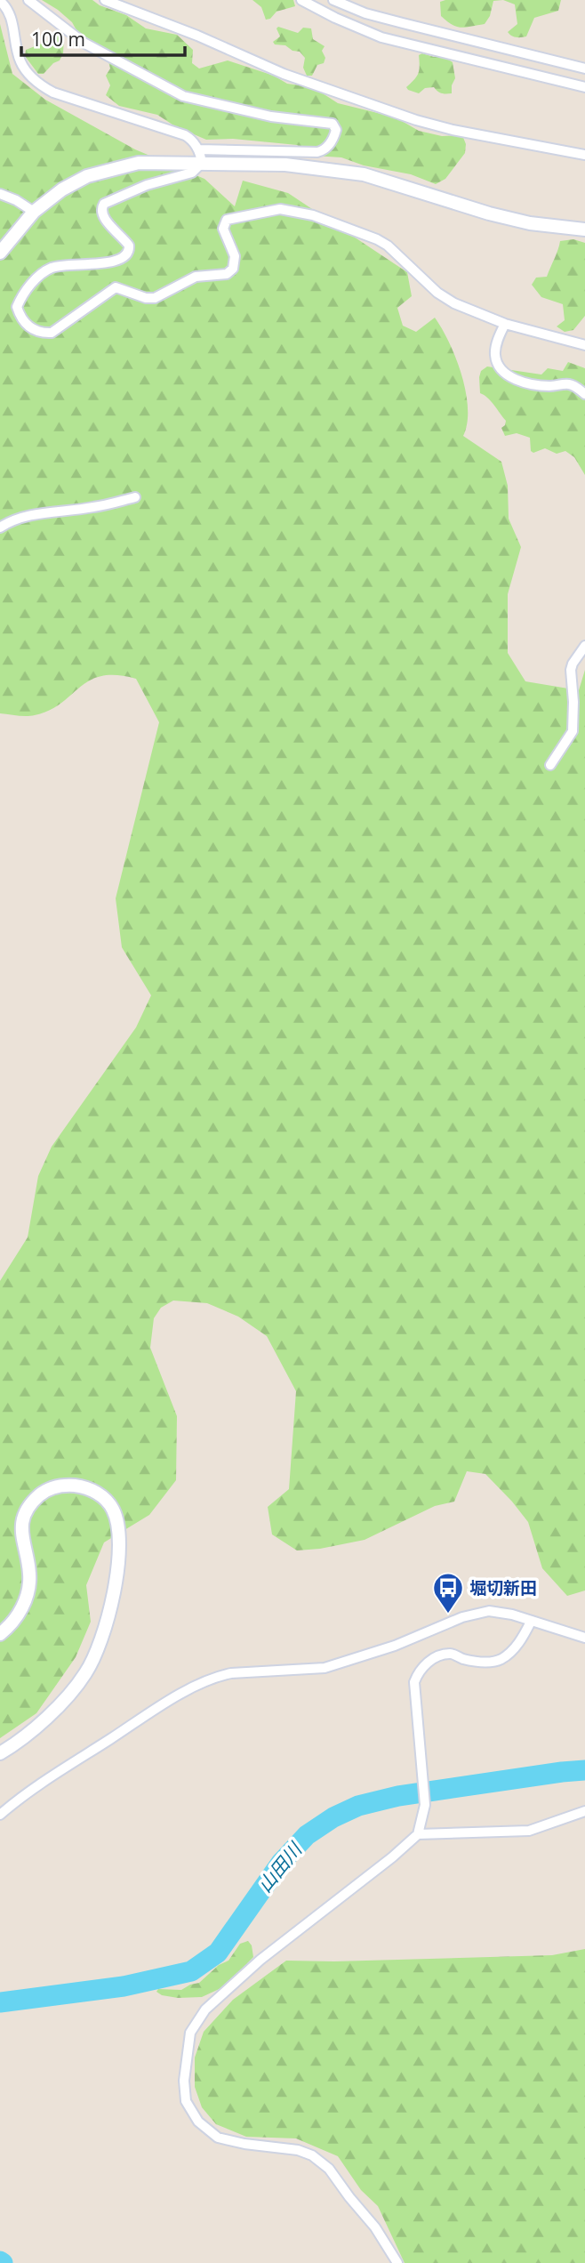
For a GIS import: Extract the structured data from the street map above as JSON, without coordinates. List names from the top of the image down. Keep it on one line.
{"water":["山田川"],"places":{"bus stop":["堀切新田"]},"scale_bar":"100 m"}
